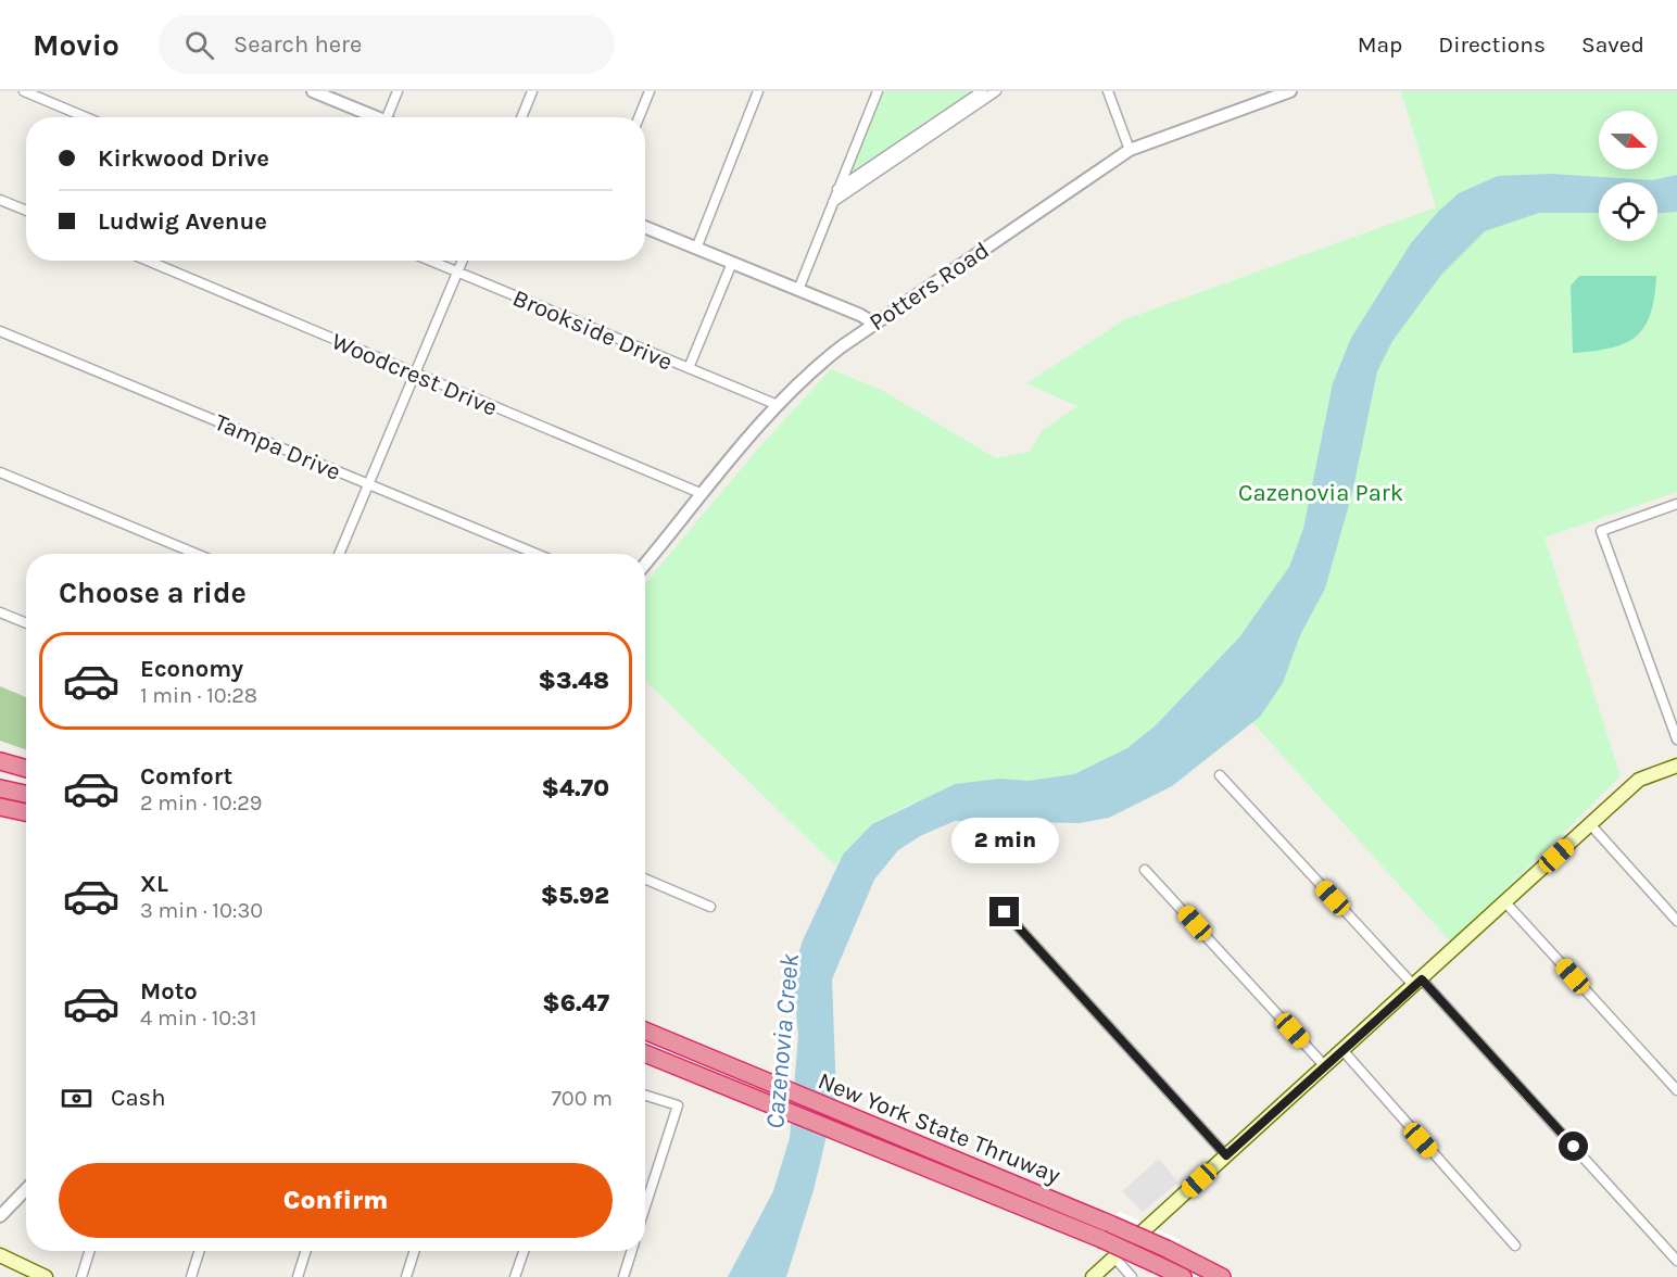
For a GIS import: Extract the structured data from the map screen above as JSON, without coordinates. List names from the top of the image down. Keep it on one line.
{"streets":{"highway":["New York State Thruway"],"street":["Potters Road","Brookside Drive","Woodcrest Drive","Tampa Drive"]},"crossings":[["Potters Road","Brookside Drive"],["Potters Road","Woodcrest Drive"]],"water":["Cazenovia Creek"],"parks":["Cazenovia Park"],"north":"right","page":{"header":"Movio","search":"Search here","nav":["Map","Directions","Saved"],"banner":["Kirkwood Drive","Ludwig Avenue"],"heading":"Choose a ride","list":[{"name":"Economy","note":"1 min · 10:28","value":"$3.48"},{"name":"Comfort","note":"2 min · 10:29","value":"$4.70"},{"name":"XL","note":"3 min · 10:30","value":"$5.92"},{"name":"Moto","note":"4 min · 10:31","value":"$6.47"}],"bubble":"2 min","pay":["Cash","700 m"],"buttons":"Confirm"}}
